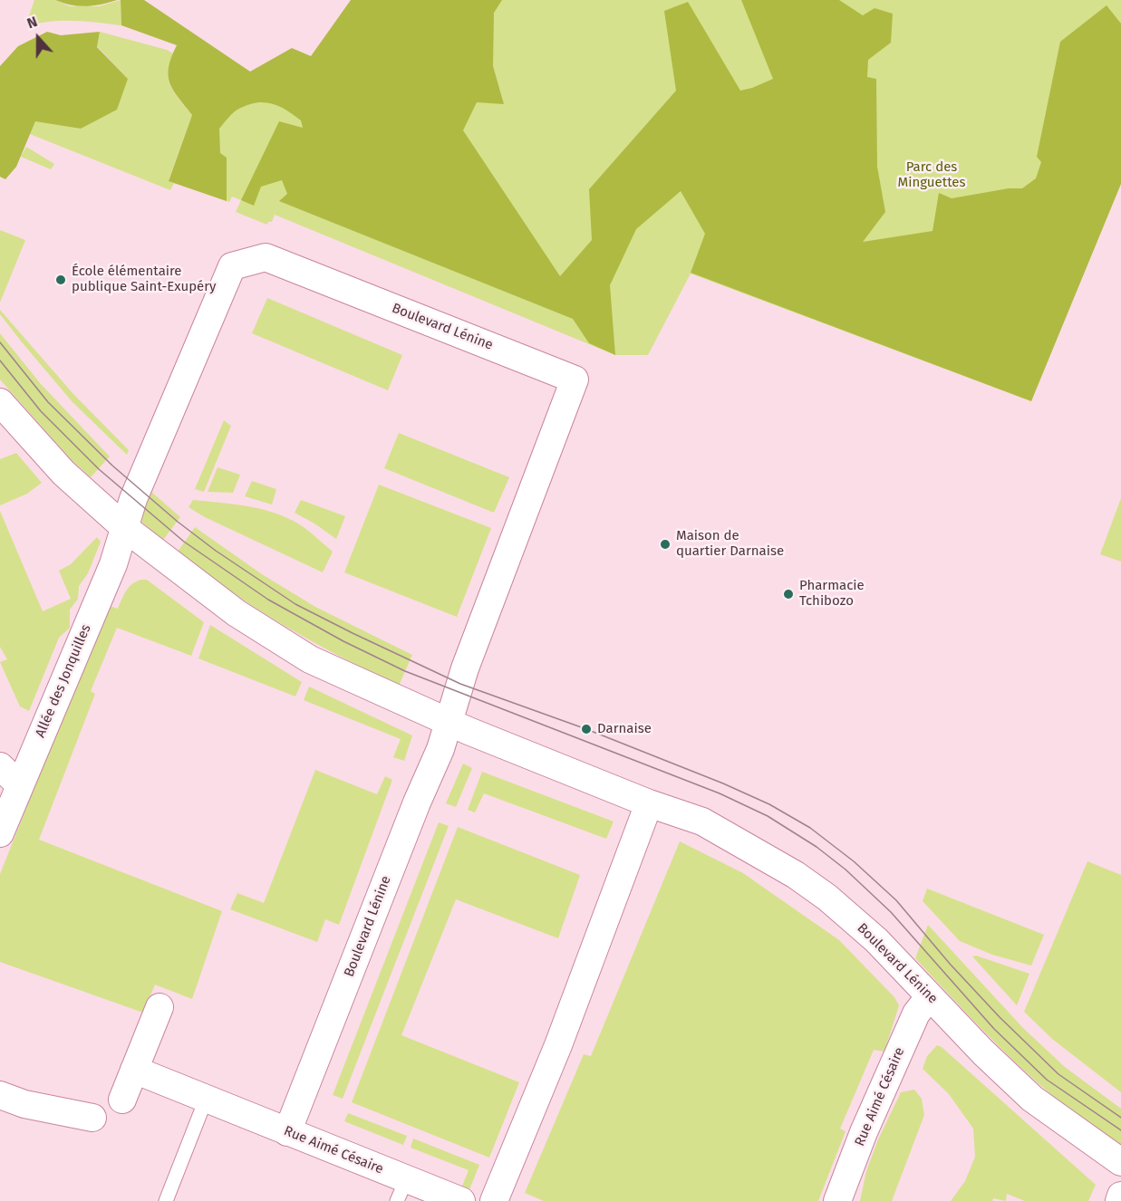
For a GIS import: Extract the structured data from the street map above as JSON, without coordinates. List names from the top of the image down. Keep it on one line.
{"streets":{"street":["Boulevard Lénine","Allée des Jonquilles","Rue Aimé Césaire"]},"crossings":[["Boulevard Lénine","Allée des Jonquilles"],["Boulevard Lénine","Rue Aimé Césaire"]],"parks":["Parc des Minguettes"],"places":["École élémentaire publique Saint-Exupéry","Maison de quartier Darnaise","Pharmacie Tchibozo","Darnaise"],"north":"top"}
